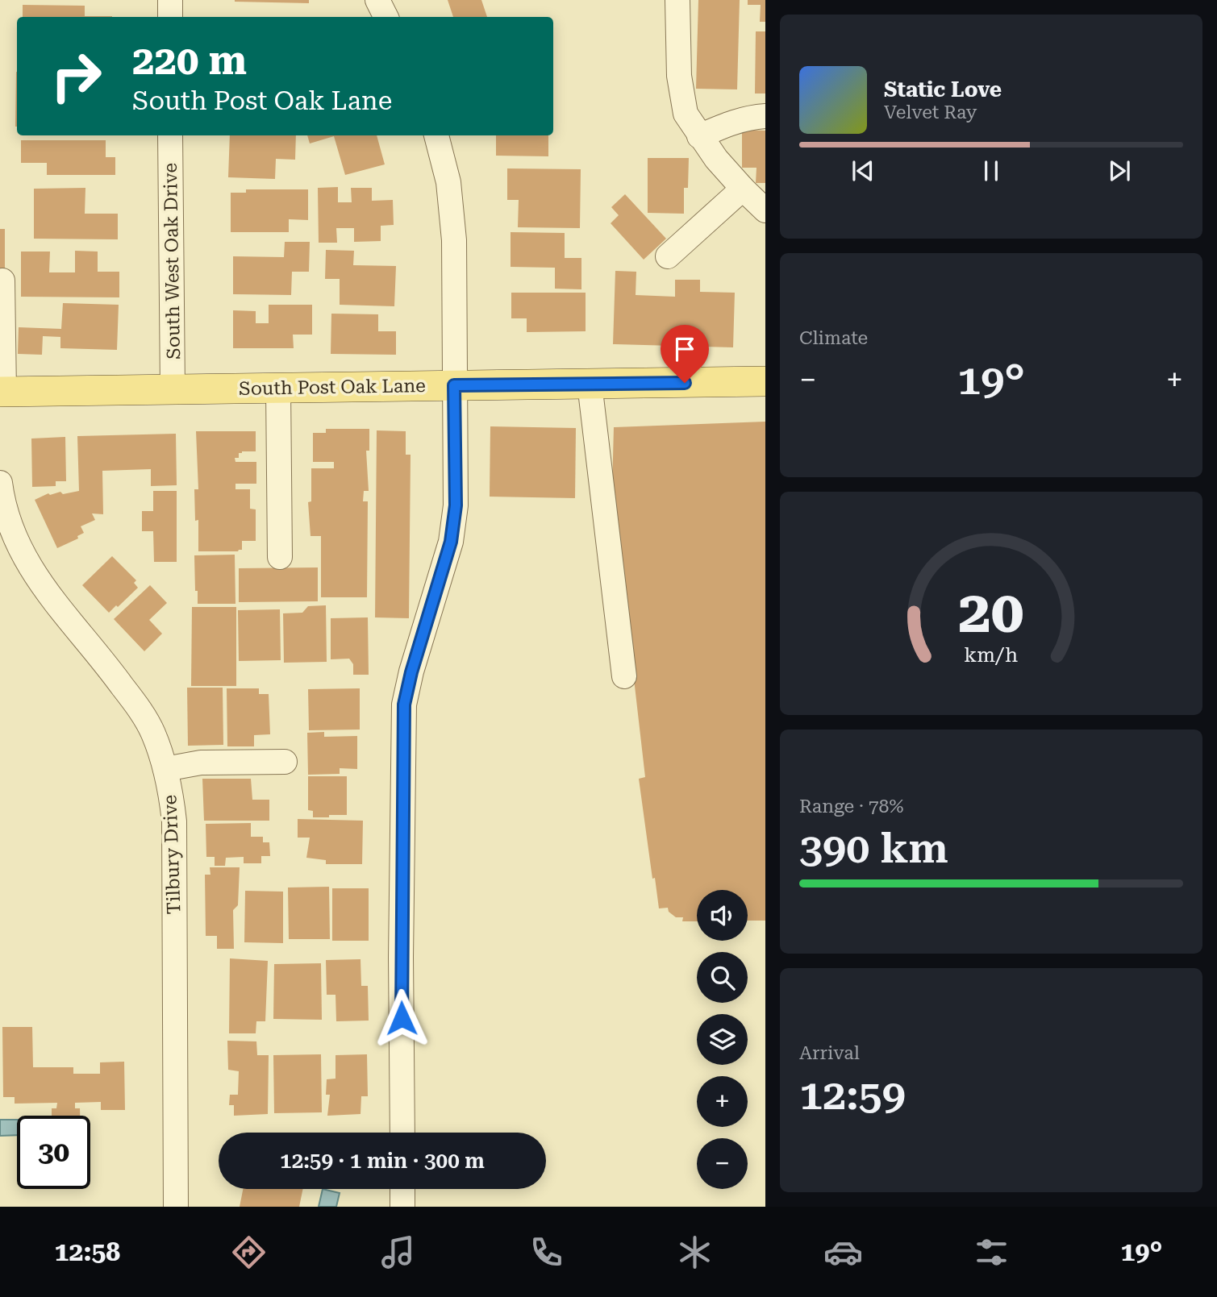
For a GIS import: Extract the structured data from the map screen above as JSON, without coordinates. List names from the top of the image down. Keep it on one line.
{"streets":{"main road":["South Post Oak Lane"],"street":["South West Oak Drive","Tilbury Drive"]},"crossings":[["South West Oak Drive","South Post Oak Lane"]],"page":{"turn":["220 m","South Post Oak Lane"],"song":["Static Love","Velvet Ray"],"tile":["Climate",["Range · 78%","390 km"],["Arrival","12:59"]],"heat":["−","19°","+"],"map_buttons":["+","−"],"limit":"30","trip":"12:59 · 1 min · 300 m","tabs":["12:58","19°"],"gauge":["20","km/h"]}}
